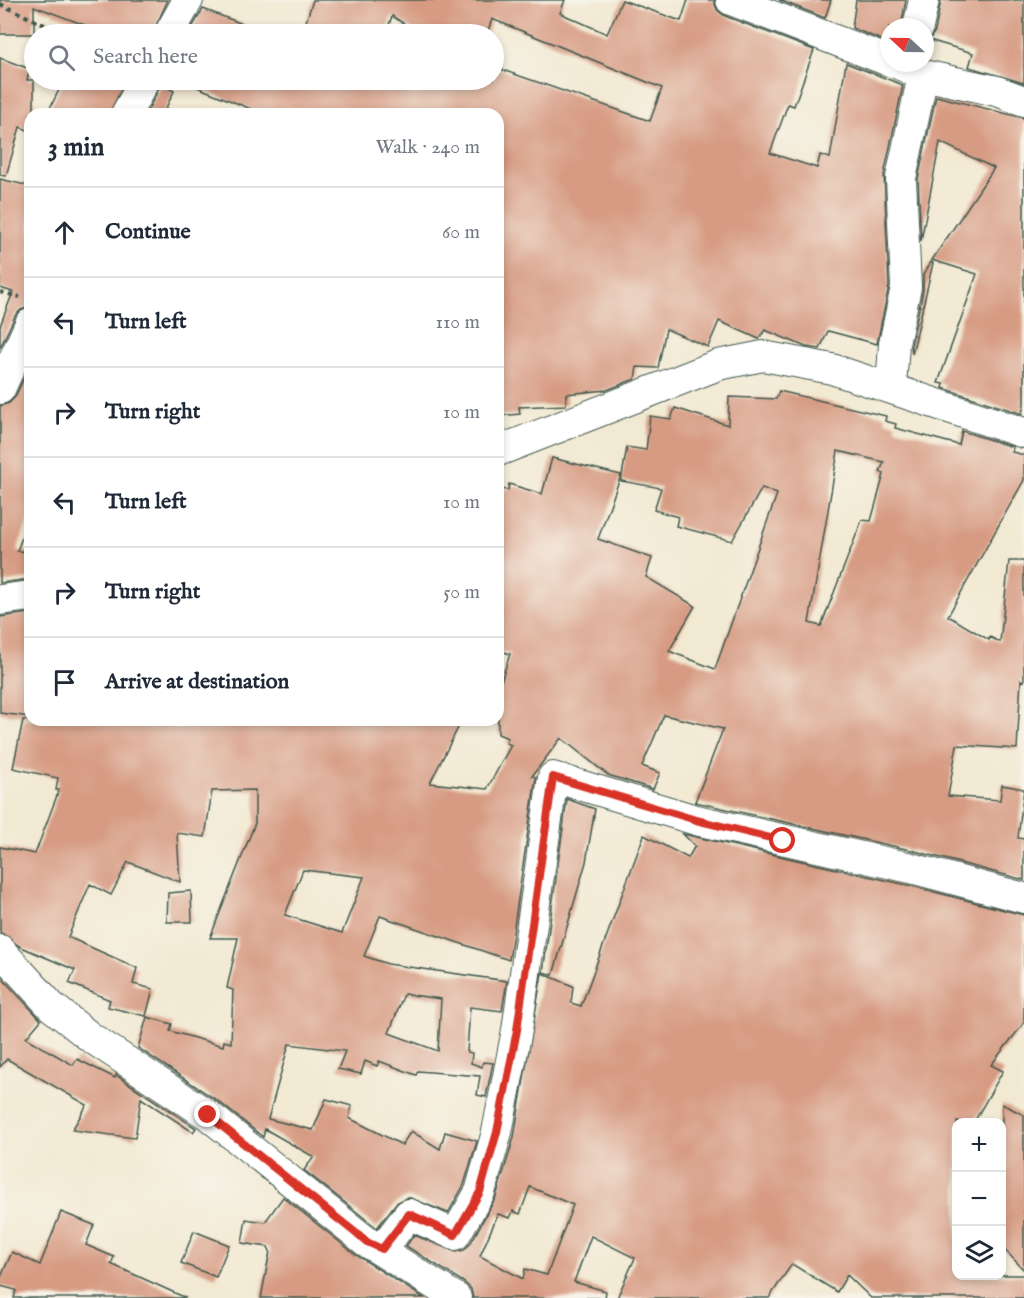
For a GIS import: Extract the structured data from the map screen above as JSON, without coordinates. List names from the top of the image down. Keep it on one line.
{"north":"left","page":{"search":"Search here","heading":["3 min","Walk · 240 m"],"list":[["Continue","60 m"],["Turn left","110 m"],["Turn right","10 m"],["Turn left","10 m"],["Turn right","50 m"],"Arrive at destination"],"map_buttons":["+","−"]}}
